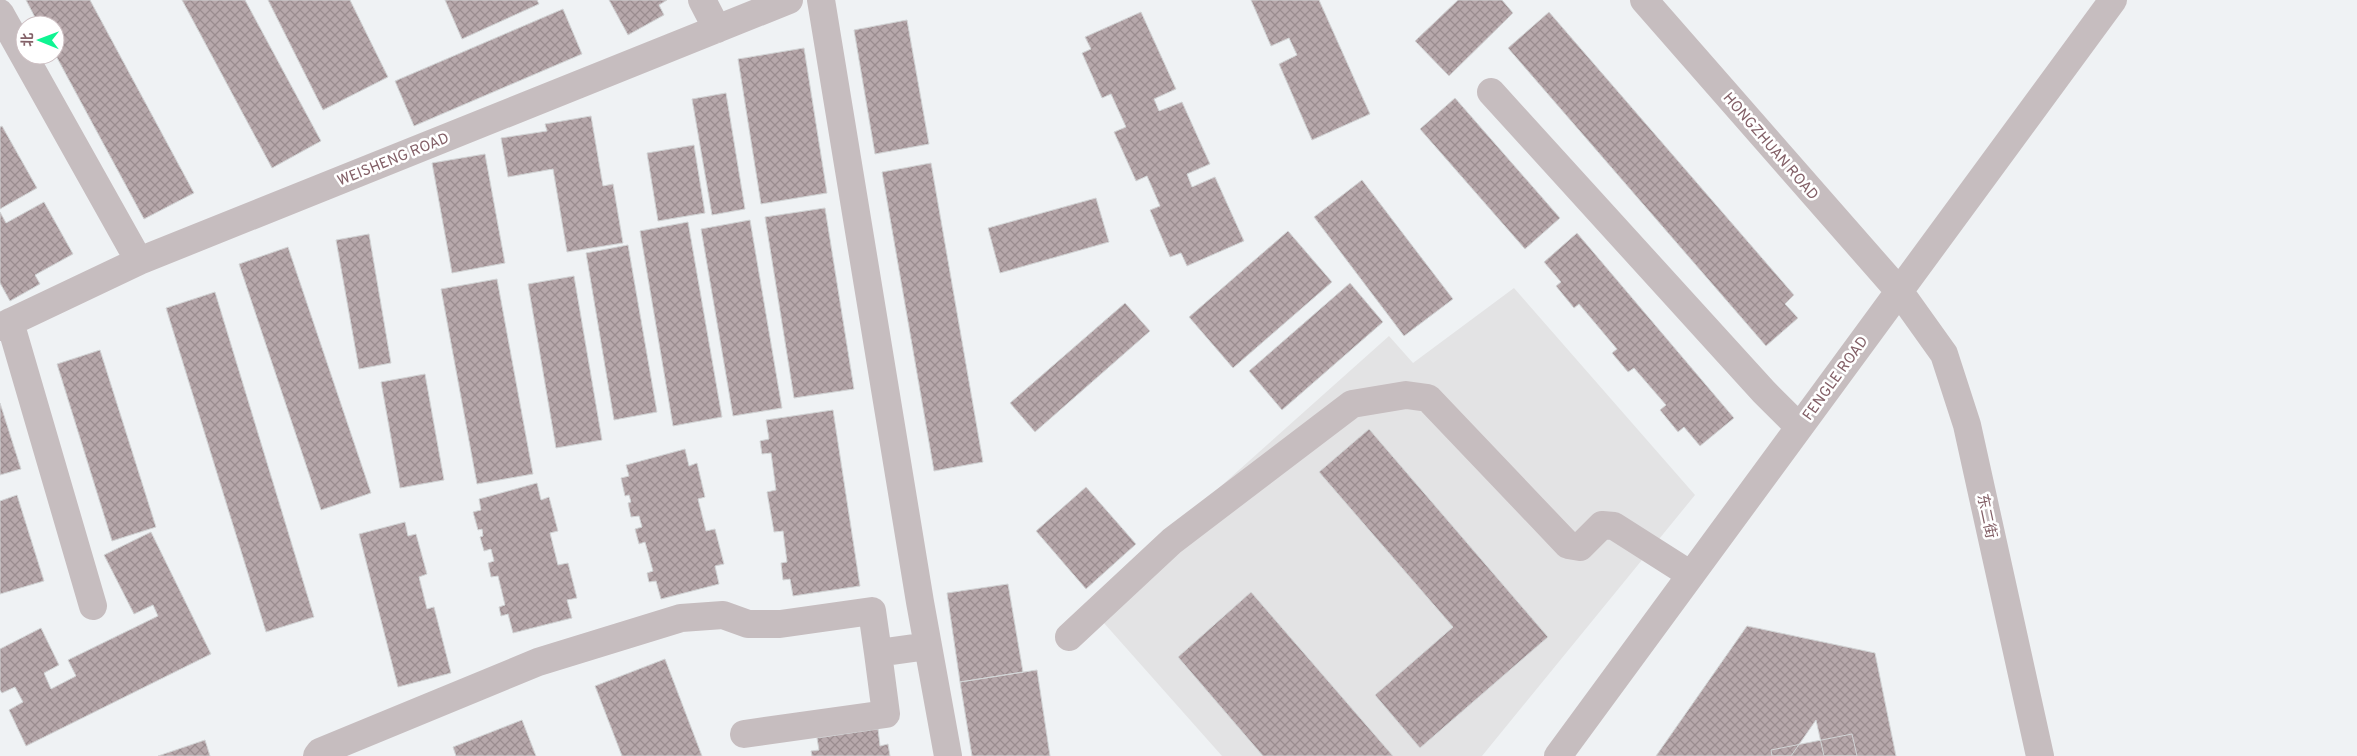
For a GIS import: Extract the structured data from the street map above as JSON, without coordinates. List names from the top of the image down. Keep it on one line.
{"streets":{"street":["HONGZHUAN ROAD","WEISHENG ROAD","FENGLE ROAD","东二街"]},"crossings":[["HONGZHUAN ROAD","FENGLE ROAD"],["HONGZHUAN ROAD","东二街"],["FENGLE ROAD","东二街"]],"north":"left"}
